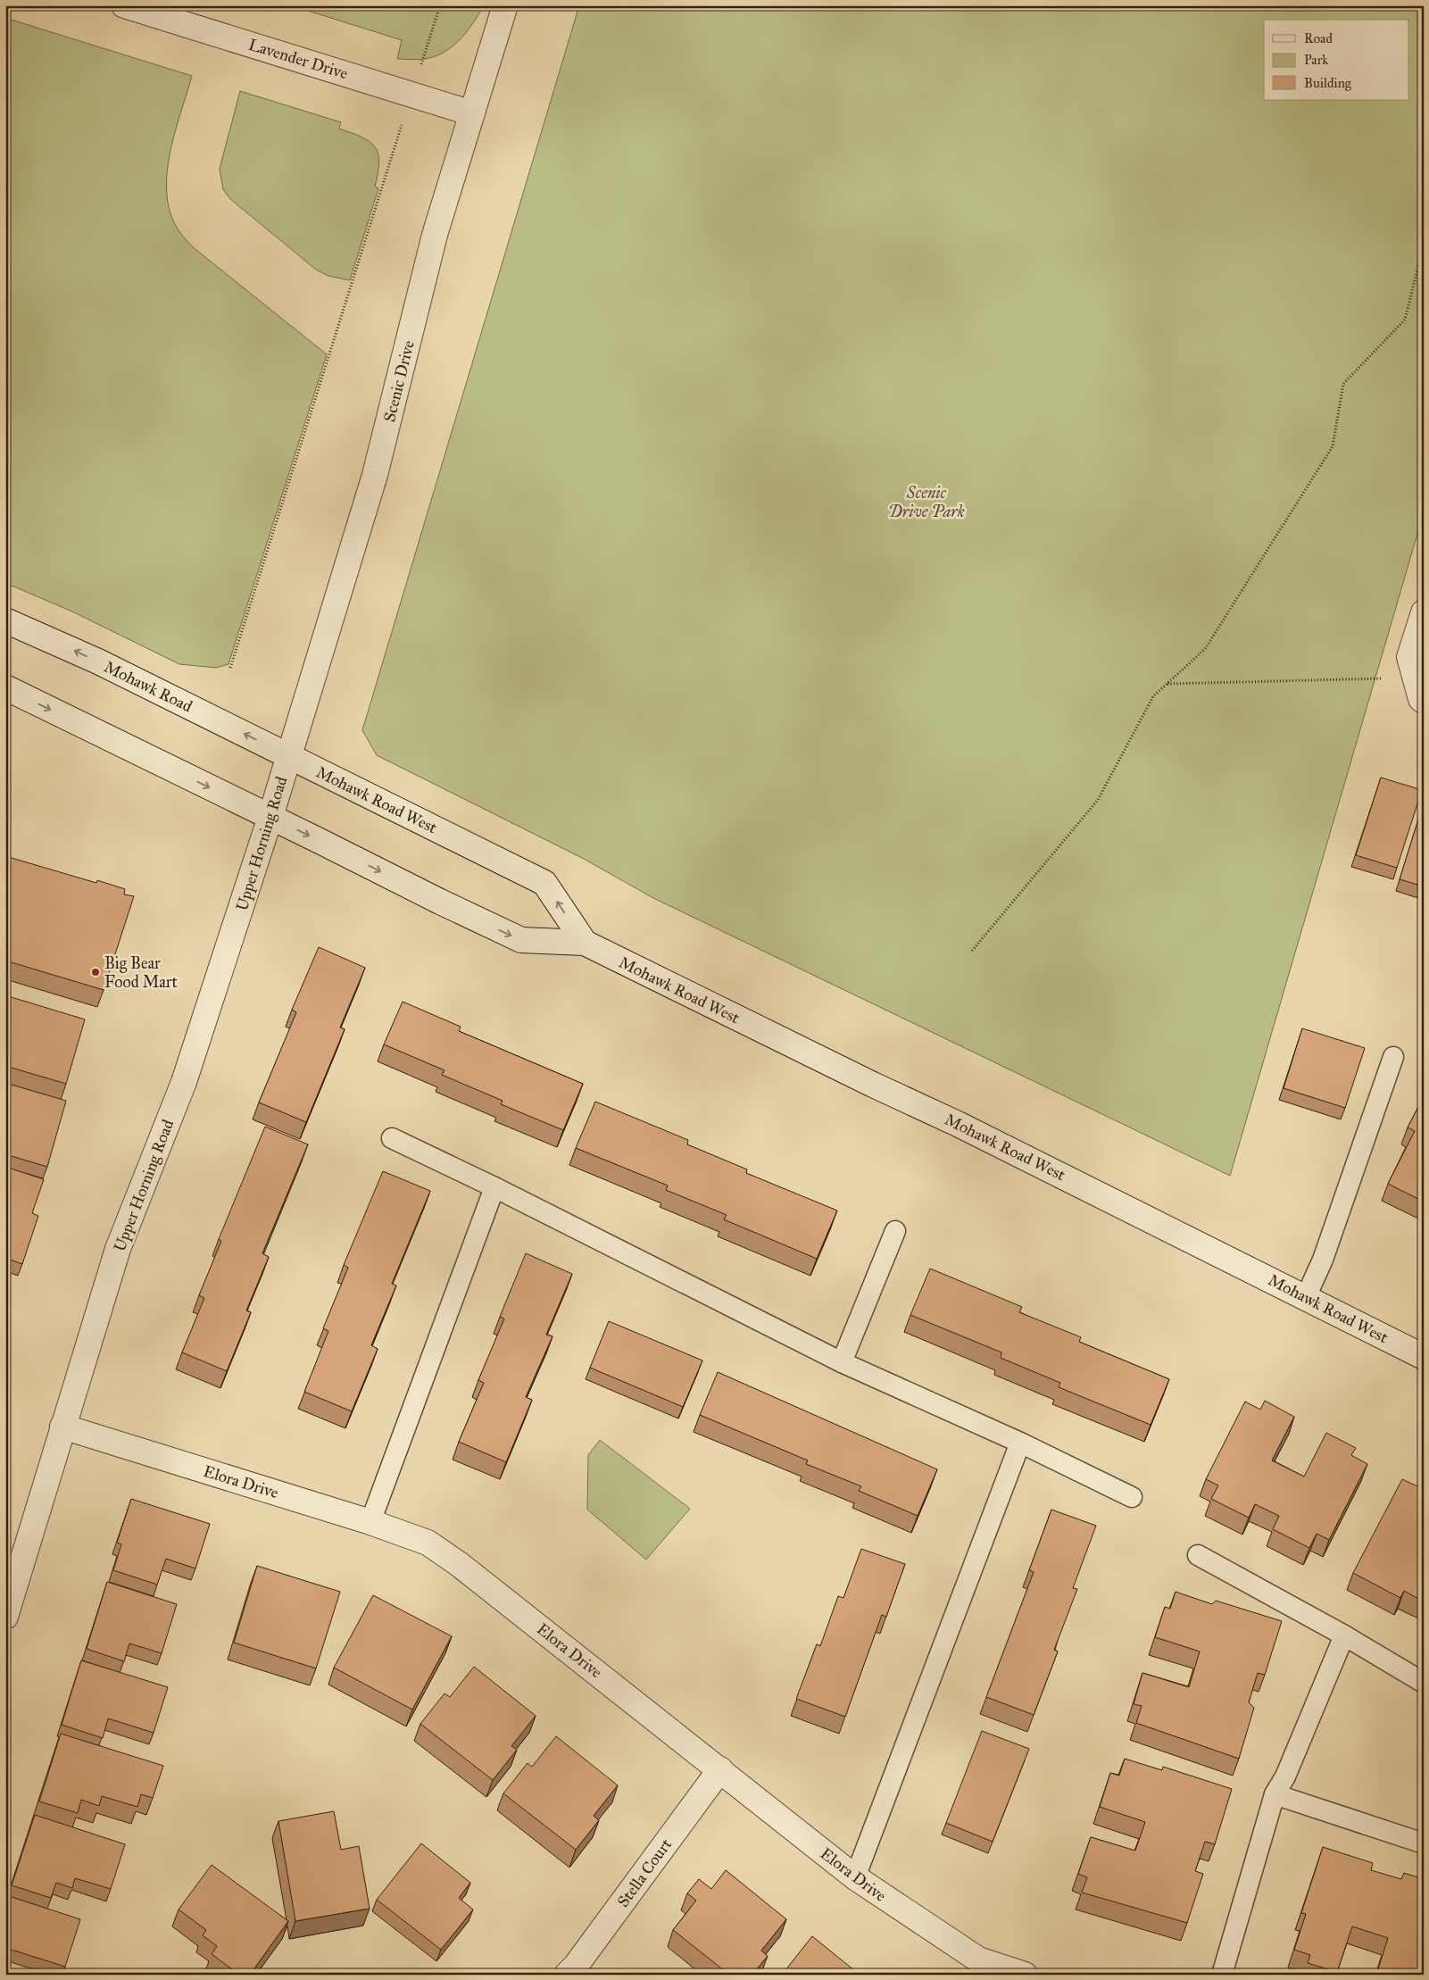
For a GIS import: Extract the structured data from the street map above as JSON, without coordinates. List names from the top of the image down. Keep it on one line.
{"streets":{"street":["Lavender Drive","Scenic Drive","Mohawk Road","Mohawk Road West","Upper Horning Road","Elora Drive","Stella Court"]},"crossings":[["Lavender Drive","Scenic Drive"],["Scenic Drive","Mohawk Road"],["Scenic Drive","Mohawk Road West"],["Scenic Drive","Upper Horning Road"],["Mohawk Road","Mohawk Road West"],["Mohawk Road","Upper Horning Road"],["Mohawk Road West","Upper Horning Road"],["Upper Horning Road","Elora Drive"],["Elora Drive","Stella Court"]],"parks":["Scenic Drive Park"],"places":["Big Bear Food Mart"],"legend":["Road","Park","Building"]}
